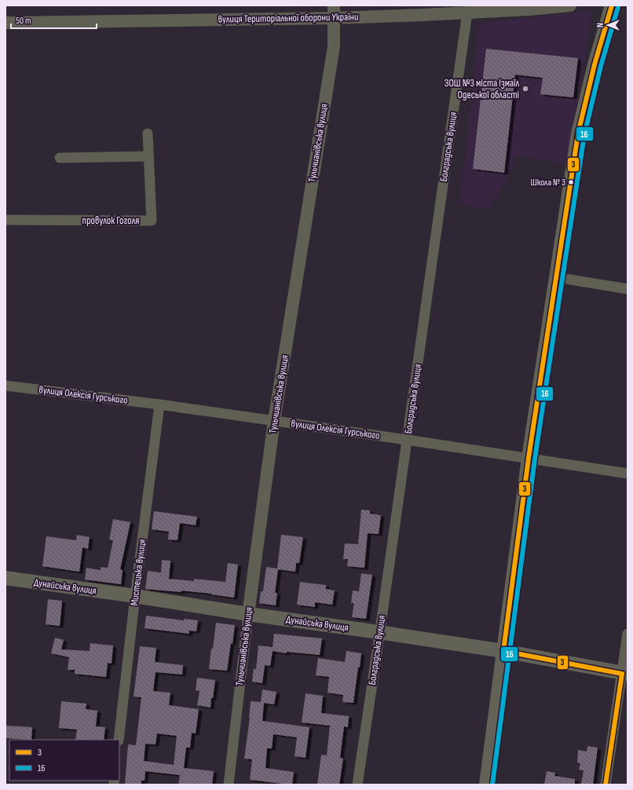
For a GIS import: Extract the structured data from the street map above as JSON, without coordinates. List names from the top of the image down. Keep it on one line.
{"streets":{"main road":["Дунайська вулиця"],"street":["вулиця Територіальної оборони України","Тульчианівська вулиця","Болградська вулиця","провулок Гоголя","вулиця Олексія Гурського","Мистецька вулиця"]},"crossings":[["вулиця Територіальної оборони України","Тульчианівська вулиця"],["вулиця Територіальної оборони України","Болградська вулиця"],["Тульчианівська вулиця","вулиця Олексія Гурського"],["Тульчианівська вулиця","Дунайська вулиця"],["Болградська вулиця","вулиця Олексія Гурського"],["Болградська вулиця","Дунайська вулиця"],["вулиця Олексія Гурського","Мистецька вулиця"],["Мистецька вулиця","Дунайська вулиця"]],"places":["ЗОШ №3 міста Ізмаїл Одеської області","Школа № 3"],"lines":["transit line 3","transit line 16"],"legend":["3","16"],"scale_bar":"50 m","north":"left"}
